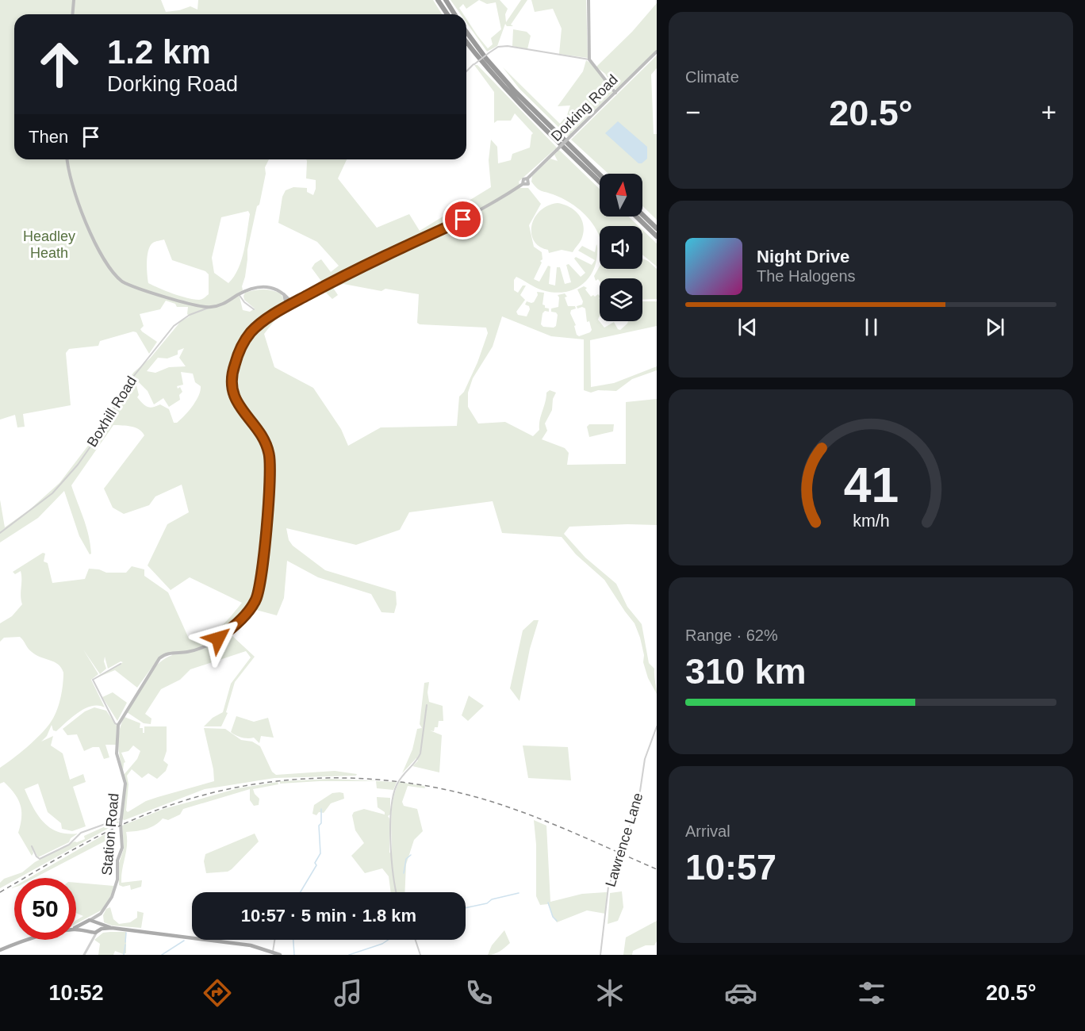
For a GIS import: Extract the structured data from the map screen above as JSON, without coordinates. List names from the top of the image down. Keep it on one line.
{"streets":{"main road":["Dorking Road","Station Road"],"street":["Boxhill Road","Lawrence Lane"]},"parks":["Headley Heath"],"north":"top","page":{"tile":["Climate",["Range · 62%","310 km"],["Arrival","10:57"]],"turn":["1.2 km","Dorking Road"],"heat":["−","20.5°","+"],"then":"Then","song":["Night Drive","The Halogens"],"limit":"50","trip":"10:57 · 5 min · 1.8 km","tabs":["10:52","20.5°"],"gauge":["41","km/h"]}}
